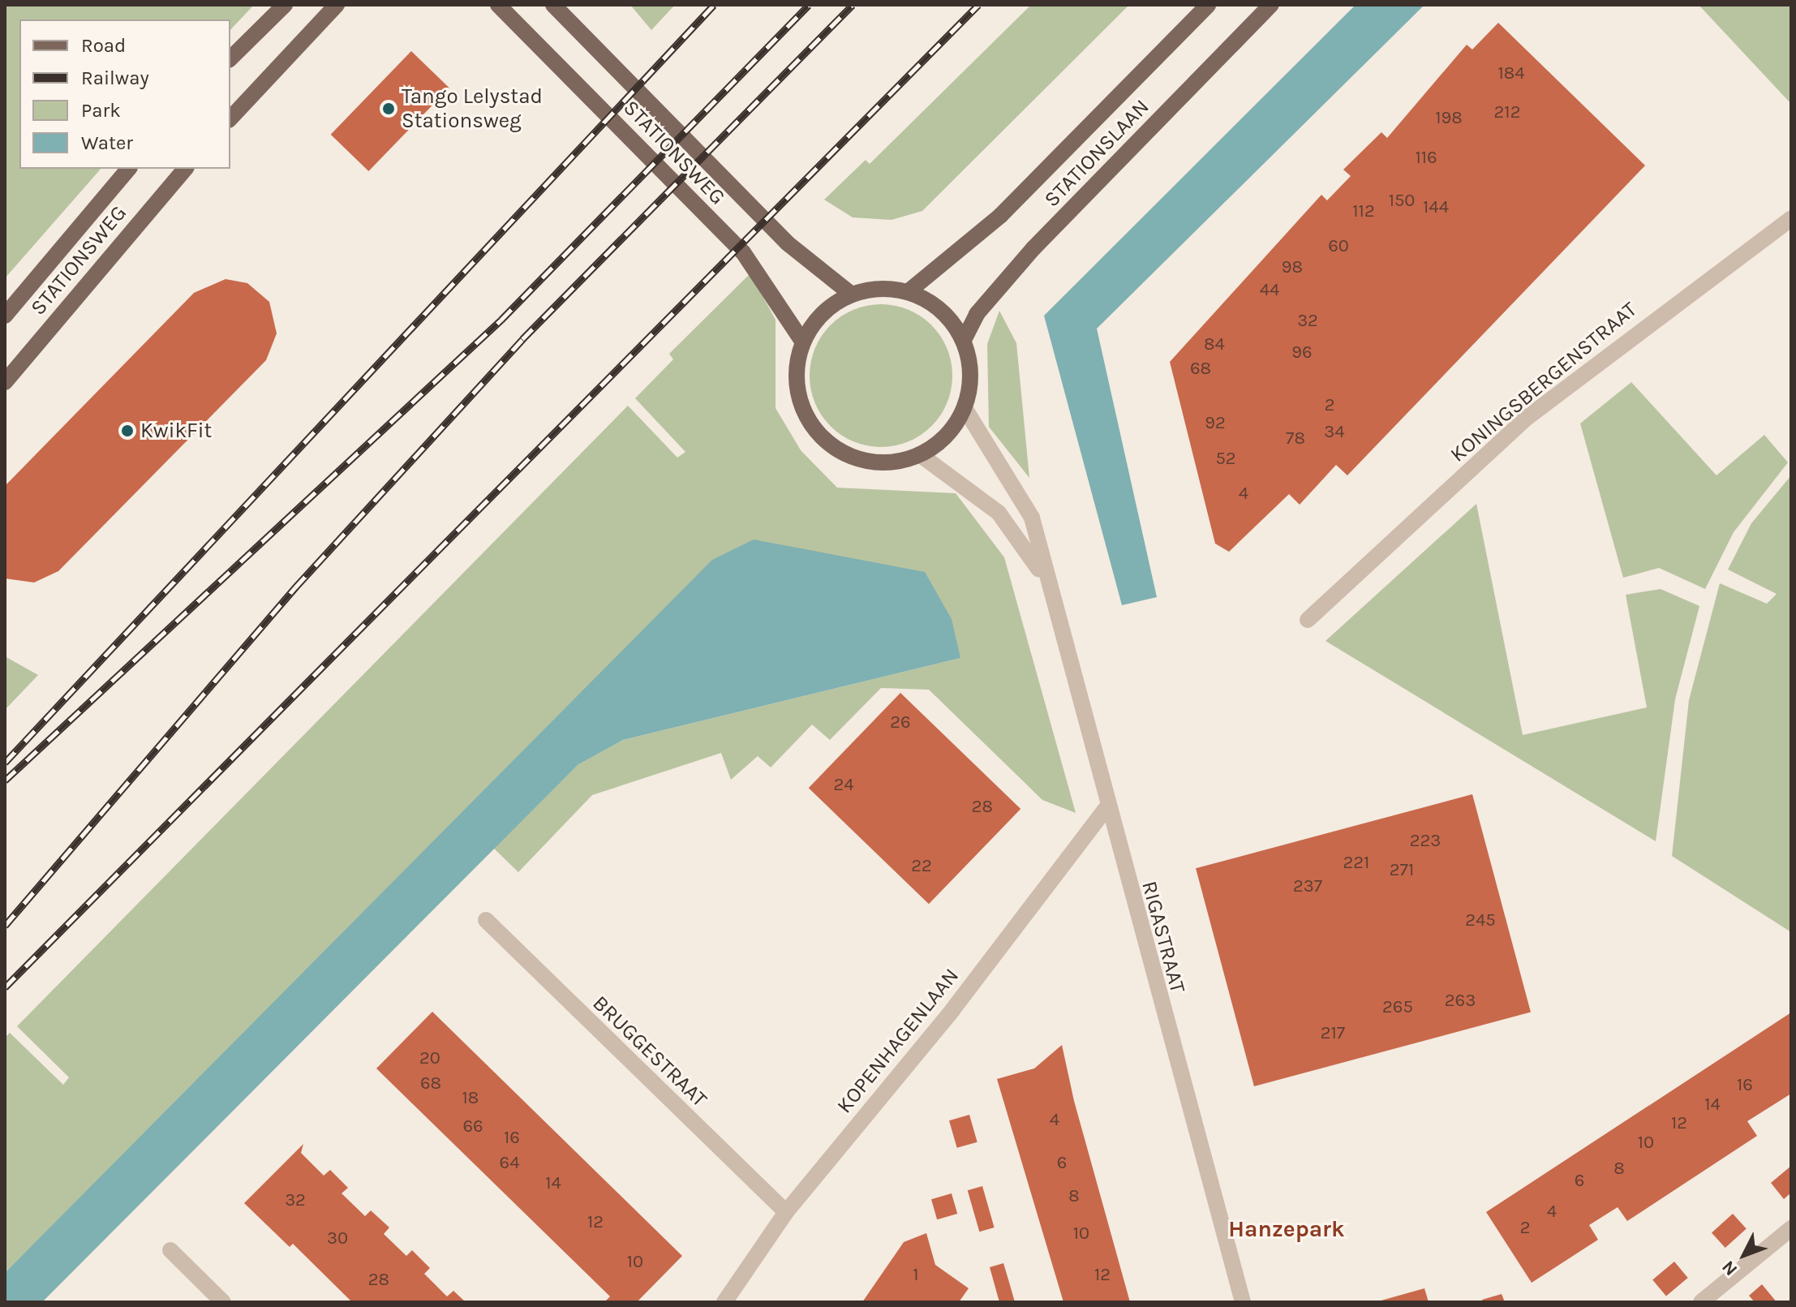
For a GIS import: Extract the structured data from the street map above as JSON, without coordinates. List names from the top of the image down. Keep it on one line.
{"streets":{"main road":["STATIONSWEG","STATIONSLAAN"],"street":["KONINGSBERGENSTRAAT","RIGASTRAAT","KOPENHAGENLAAN","BRUGGESTRAAT"]},"crossings":[["STATIONSWEG","STATIONSLAAN"],["STATIONSWEG","RIGASTRAAT"],["STATIONSLAAN","RIGASTRAAT"],["RIGASTRAAT","KOPENHAGENLAAN"],["KOPENHAGENLAAN","BRUGGESTRAAT"]],"districts":["Hanzepark"],"places":["Tango Lelystad Stationsweg","KwikFit"],"house_numbers":["184","212","198","116","150","144","112","60","98","44","32","84","96","68","2","92","34","78","52","4","26","24","28","223","221","22","271","237","245","263","265","217","20","68","16","18","14","4","12","66","16","10","64","6","8","6","14","8","32","4","12","2","10","30","10","1","12","28"],"legend":["Road","Railway","Park","Water"],"north":"bottom left"}
